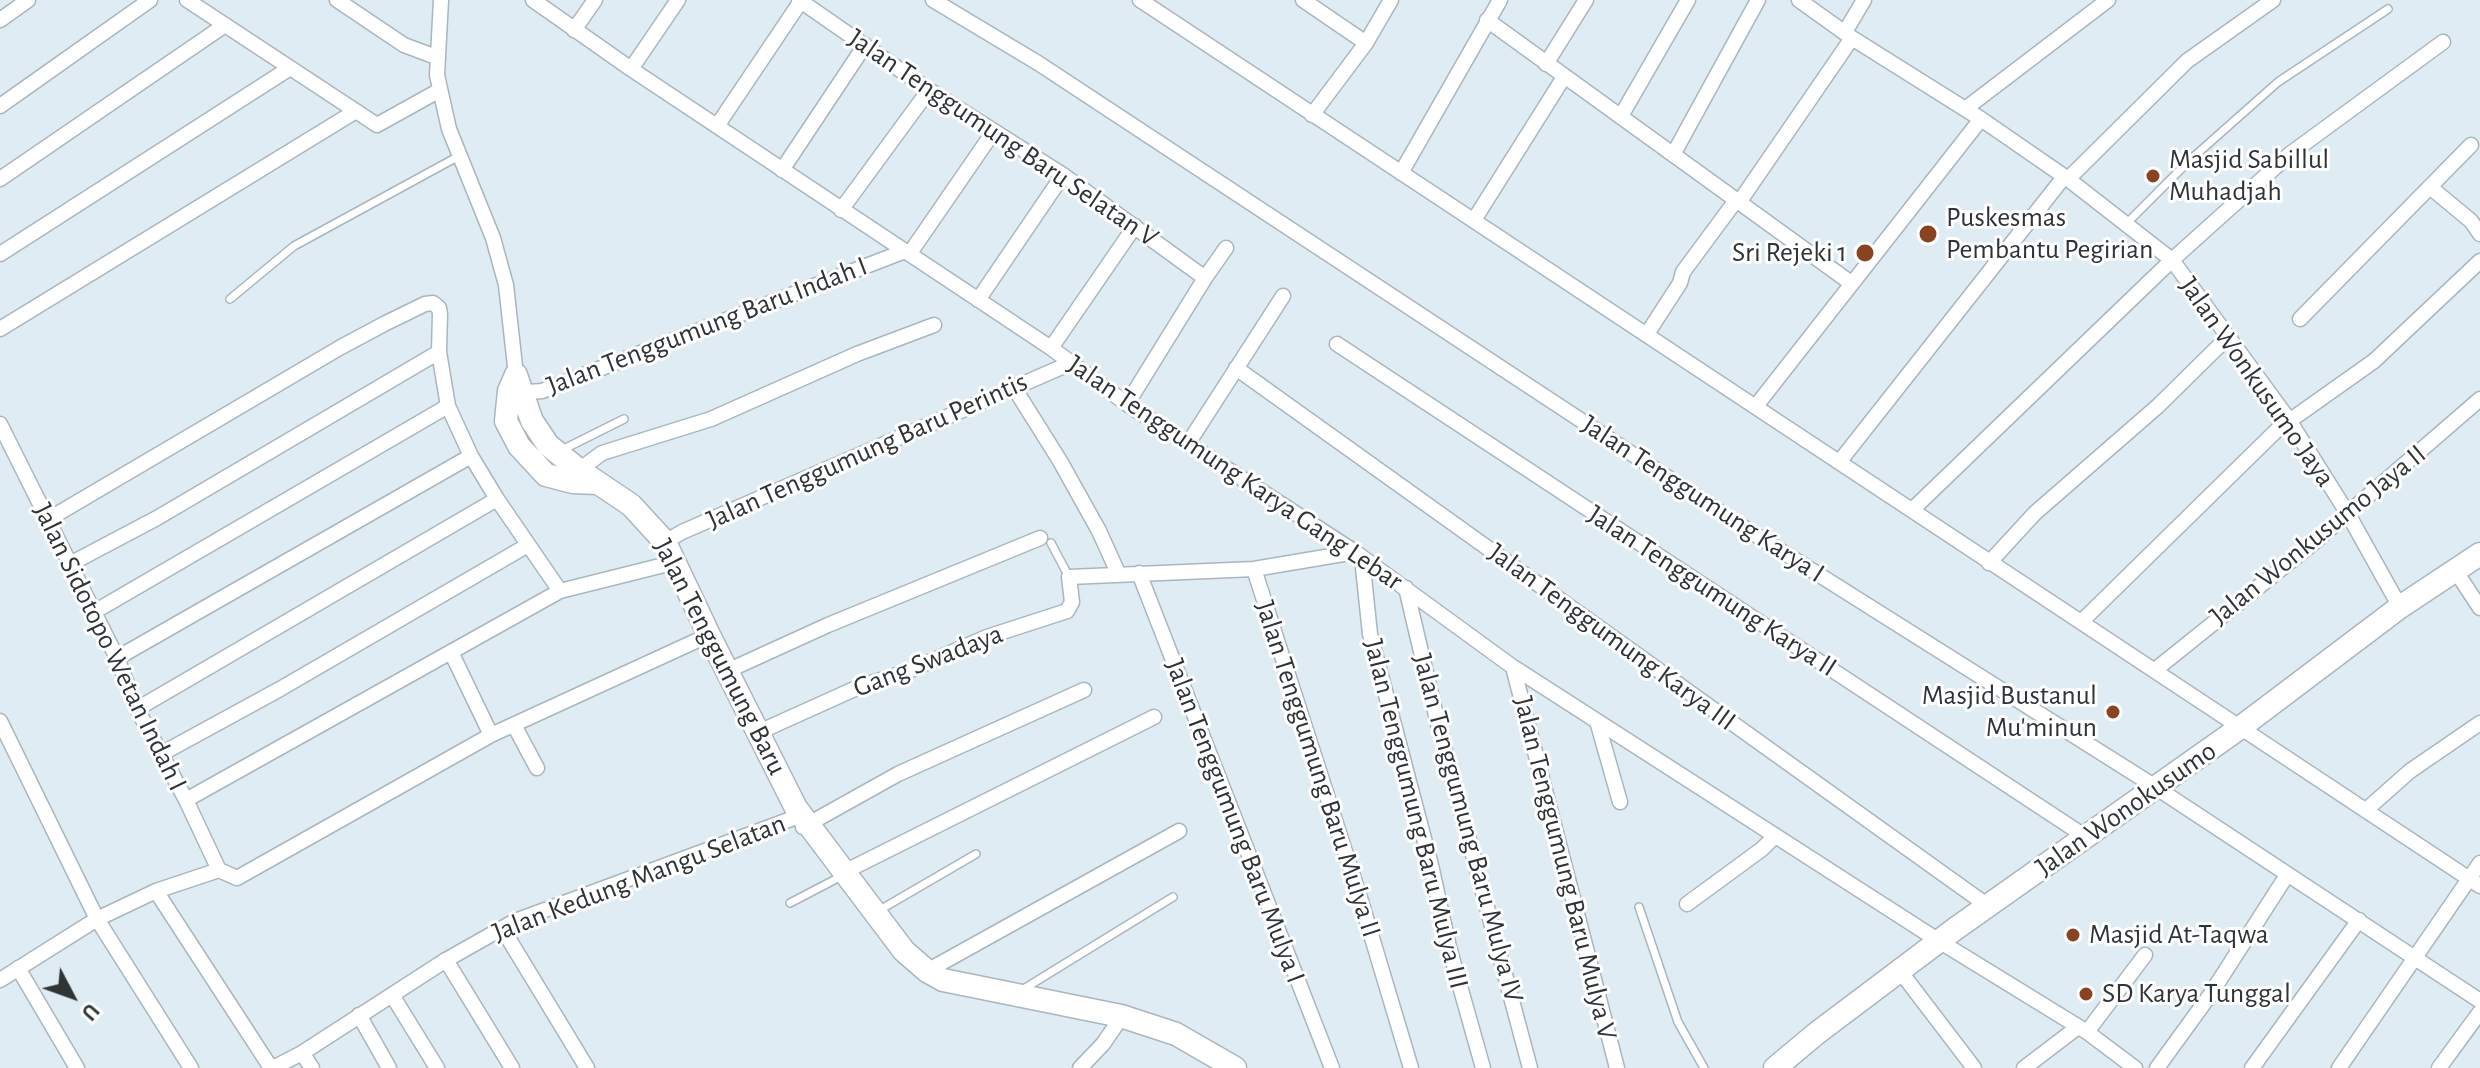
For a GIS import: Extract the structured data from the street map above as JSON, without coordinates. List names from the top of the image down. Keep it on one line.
{"streets":{"street":["Jalan Tenggumung Baru Selatan V","Jalan Tenggumung Baru Indah I","Jalan Wonkusumo Jaya","Jalan Tenggumung Baru Perintis","Jalan Tenggumung Karya Gang Lebar","Jalan Tenggumung Karya I","Jalan Wonkusumo Jaya II","Jalan Tenggumung Karya II","Jalan Tenggumung Karya III","Jalan Sidotopo Wetan Indah I","Jalan Tenggumung Baru","Gang Swadaya","Jalan Tenggumung Baru Mulya II","Jalan Wonokusumo","Jalan Tenggumung Baru Mulya III","Jalan Tenggumung Baru Mulya I","Jalan Tenggumung Baru Mulya IV","Jalan Tenggumung Baru Mulya V","Jalan Kedung Mangu Selatan"]},"crossings":[["Jalan Tenggumung Baru Indah I","Jalan Tenggumung Karya Gang Lebar"],["Jalan Tenggumung Baru Indah I","Jalan Tenggumung Baru"],["Jalan Wonkusumo Jaya","Jalan Wonkusumo Jaya II"],["Jalan Wonkusumo Jaya","Jalan Wonokusumo"],["Jalan Tenggumung Baru Perintis","Jalan Tenggumung Karya Gang Lebar"],["Jalan Tenggumung Baru Perintis","Jalan Sidotopo Wetan Indah I"],["Jalan Tenggumung Baru Perintis","Jalan Tenggumung Baru"],["Jalan Tenggumung Karya Gang Lebar","Jalan Tenggumung Baru Mulya II"],["Jalan Tenggumung Karya Gang Lebar","Jalan Wonokusumo"],["Jalan Tenggumung Karya Gang Lebar","Jalan Tenggumung Baru Mulya III"],["Jalan Tenggumung Karya Gang Lebar","Jalan Tenggumung Baru Mulya IV"],["Jalan Tenggumung Karya Gang Lebar","Jalan Tenggumung Baru Mulya V"],["Jalan Tenggumung Karya I","Jalan Wonokusumo"],["Jalan Tenggumung Karya II","Jalan Wonokusumo"],["Jalan Tenggumung Karya III","Jalan Wonokusumo"],["Jalan Tenggumung Baru","Gang Swadaya"],["Jalan Tenggumung Baru","Jalan Kedung Mangu Selatan"],["Jalan Tenggumung Baru Mulya II","Jalan Tenggumung Baru Mulya III"]],"places":["Masjid Sabillul Muhadjah","Puskesmas Pembantu Pegirian","Sri Rejeki 1","Masjid Bustanul Mu'minun","Masjid At-Taqwa","SD Karya Tunggal"],"north":"bottom right"}
